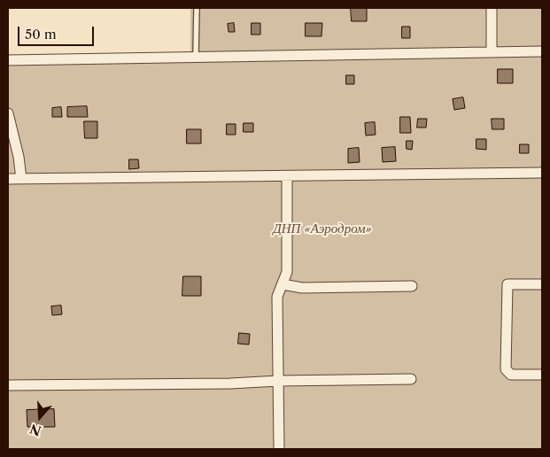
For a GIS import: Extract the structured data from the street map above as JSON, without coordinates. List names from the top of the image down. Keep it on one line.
{"parks":["ДНП «Аэродром»"],"scale_bar":"50 m","north":"bottom"}
